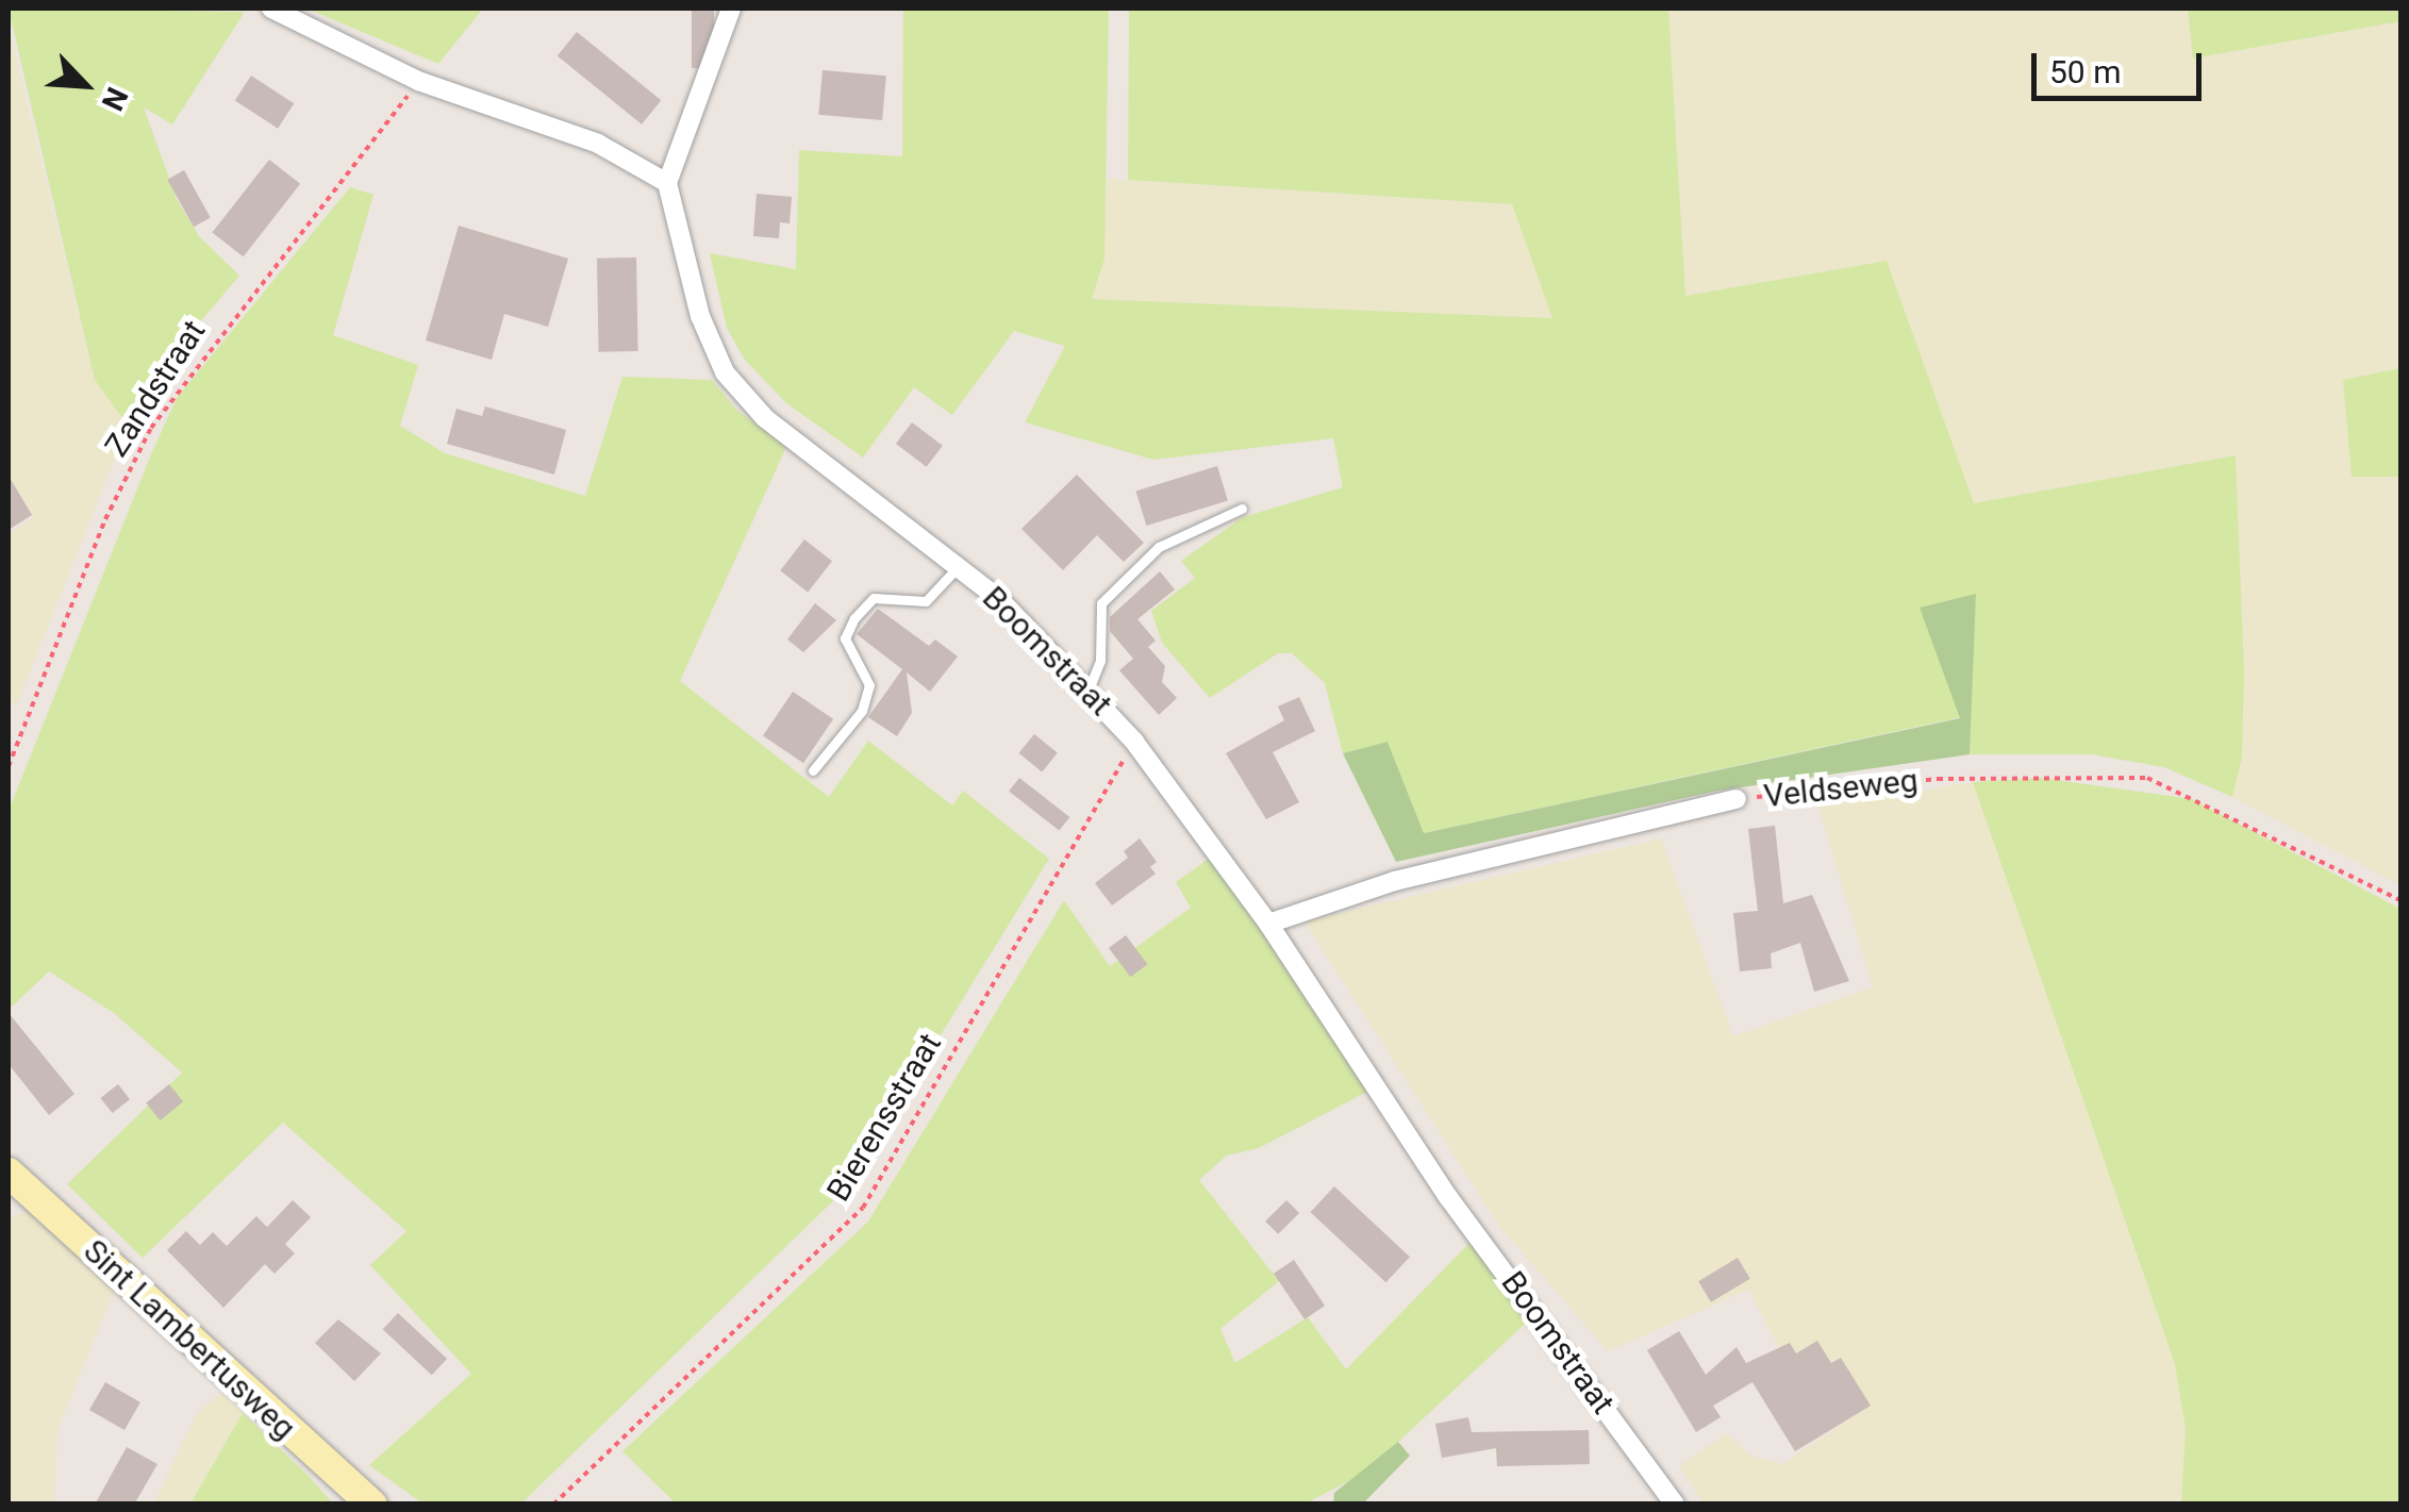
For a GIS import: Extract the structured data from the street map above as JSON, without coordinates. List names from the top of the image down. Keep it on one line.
{"streets":{"street":["Boomstraat","Veldseweg","Sint Lambertusweg"],"path":["Zandstraat","Bierensstraat"]},"crossings":[["Boomstraat","Veldseweg"],["Boomstraat","Bierensstraat"]],"scale_bar":"50 m","north":"bottom right"}
